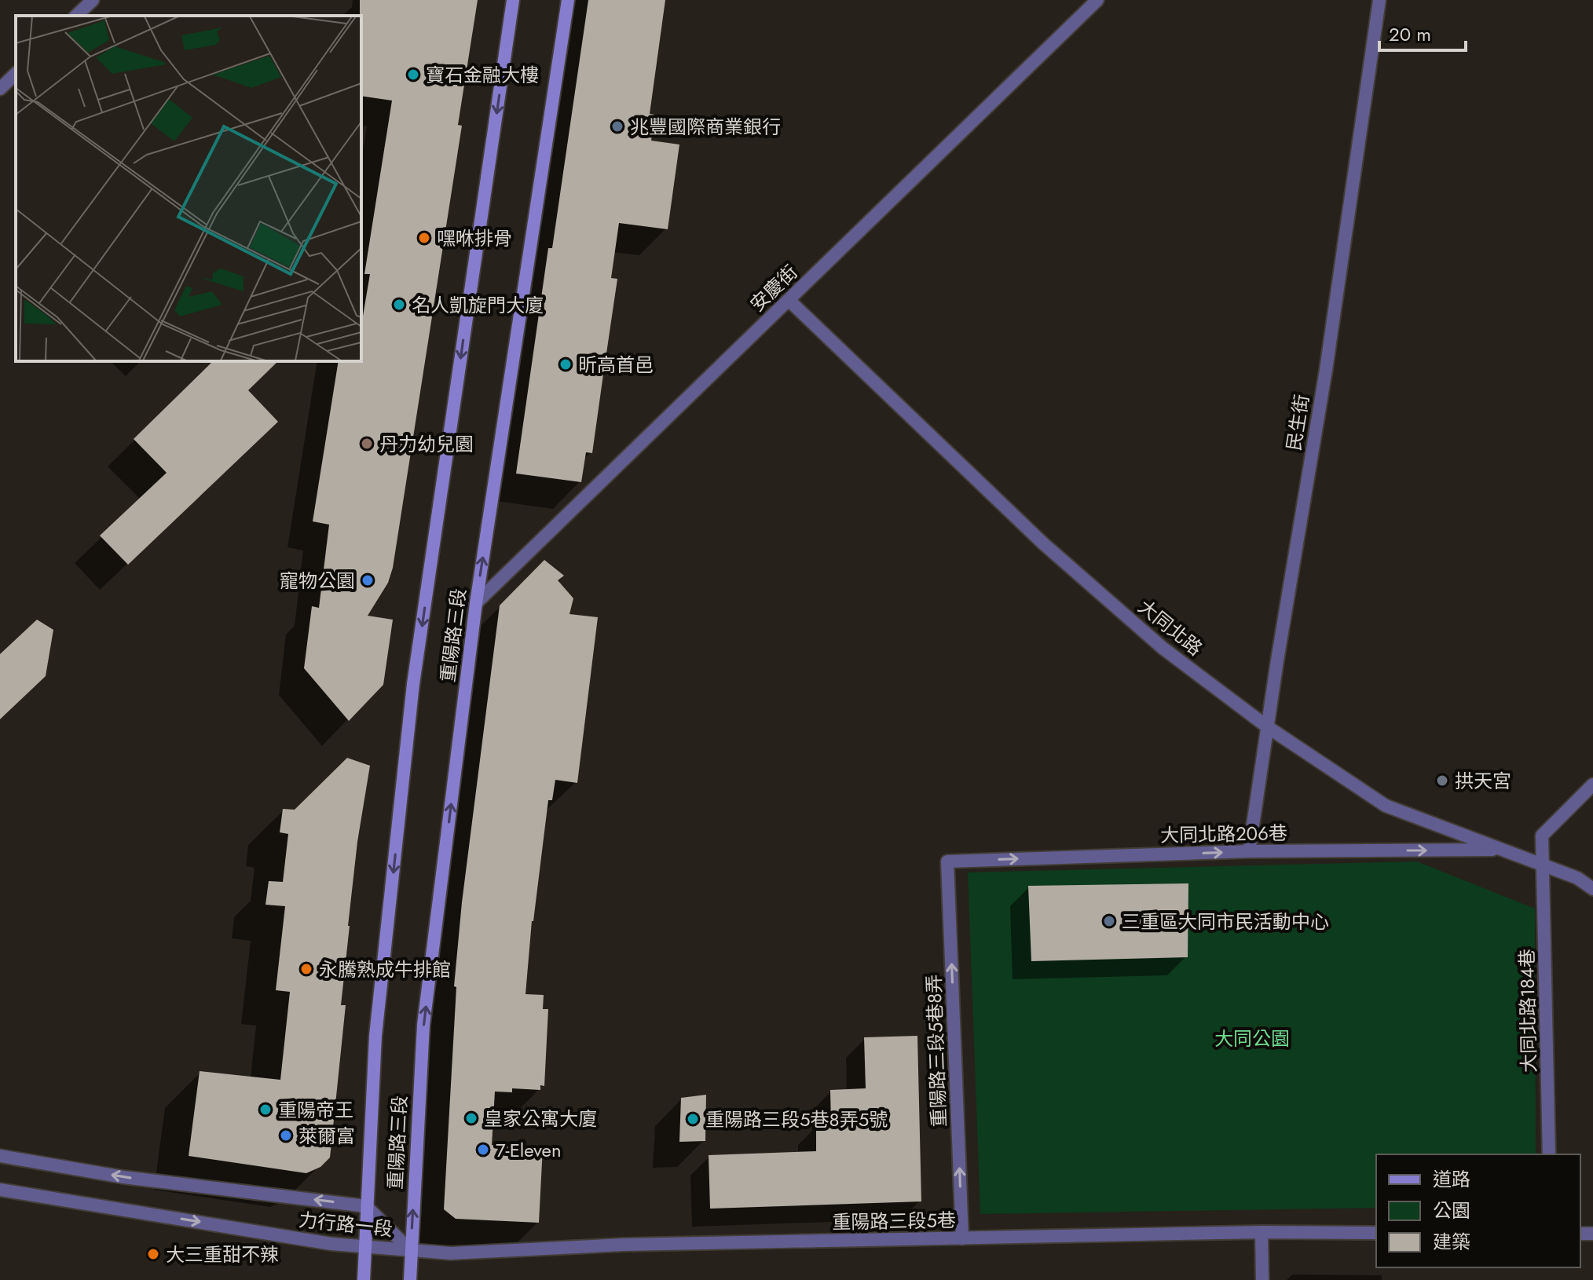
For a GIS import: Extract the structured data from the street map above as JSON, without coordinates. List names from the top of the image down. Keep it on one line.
{"streets":{"main road":["重陽路三段"],"street":["安慶街","民生街","大同北路","大同北路206巷","大同北路184巷","重陽路三段5巷8弄","重陽路三段5巷","力行路一段"]},"crossings":[["安慶街","大同北路"],["安慶街","重陽路三段"],["民生街","大同北路"],["民生街","大同北路206巷"],["大同北路","大同北路206巷"],["大同北路","大同北路184巷"],["重陽路三段","重陽路三段5巷"],["重陽路三段","力行路一段"],["大同北路206巷","重陽路三段5巷8弄"],["重陽路三段5巷8弄","重陽路三段5巷"],["重陽路三段5巷","力行路一段"]],"one_way":["大同北路206巷","重陽路三段5巷8弄"],"parks":["大同公園"],"places":["寶石金融大樓","兆豐國際商業銀行","嘿咻排骨","名人凱旋門大廈","昕高首邑","丹力幼兒園","寵物公園","拱天宮","三重區大同市民活動中心","永騰熟成牛排館","重陽帝王","皇家公寓大廈","重陽路三段5巷8弄5號","萊爾富","7-Eleven","大三重甜不辣"],"legend":["道路","公園","建築"],"scale_bar":"20 m"}
